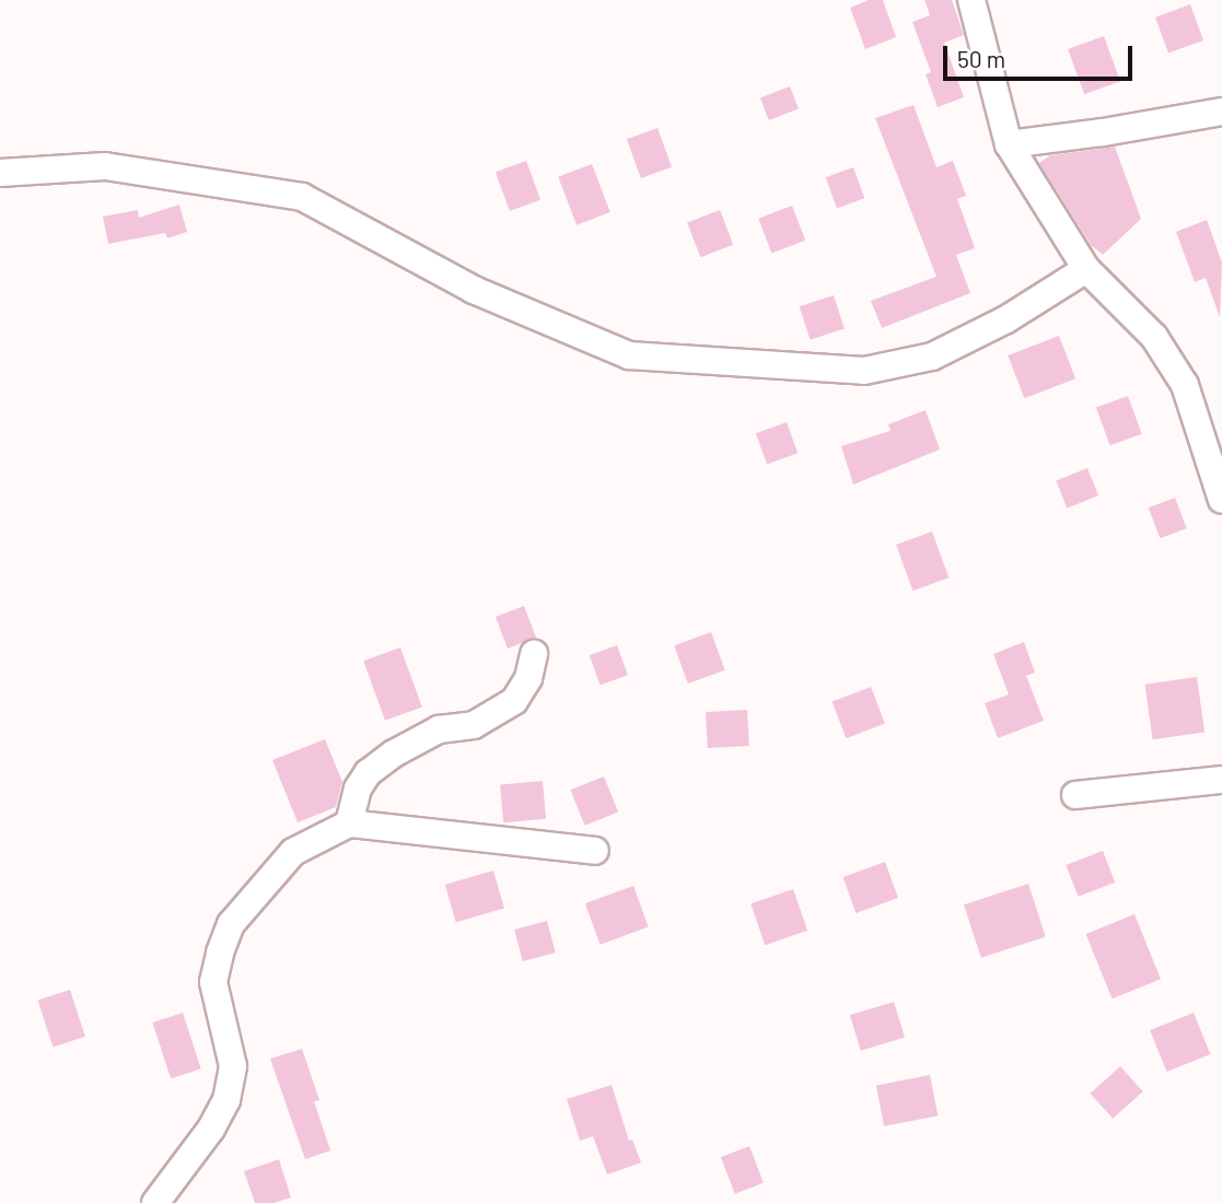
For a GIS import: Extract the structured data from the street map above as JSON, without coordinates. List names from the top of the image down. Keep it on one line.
{"scale_bar":"50 m"}
